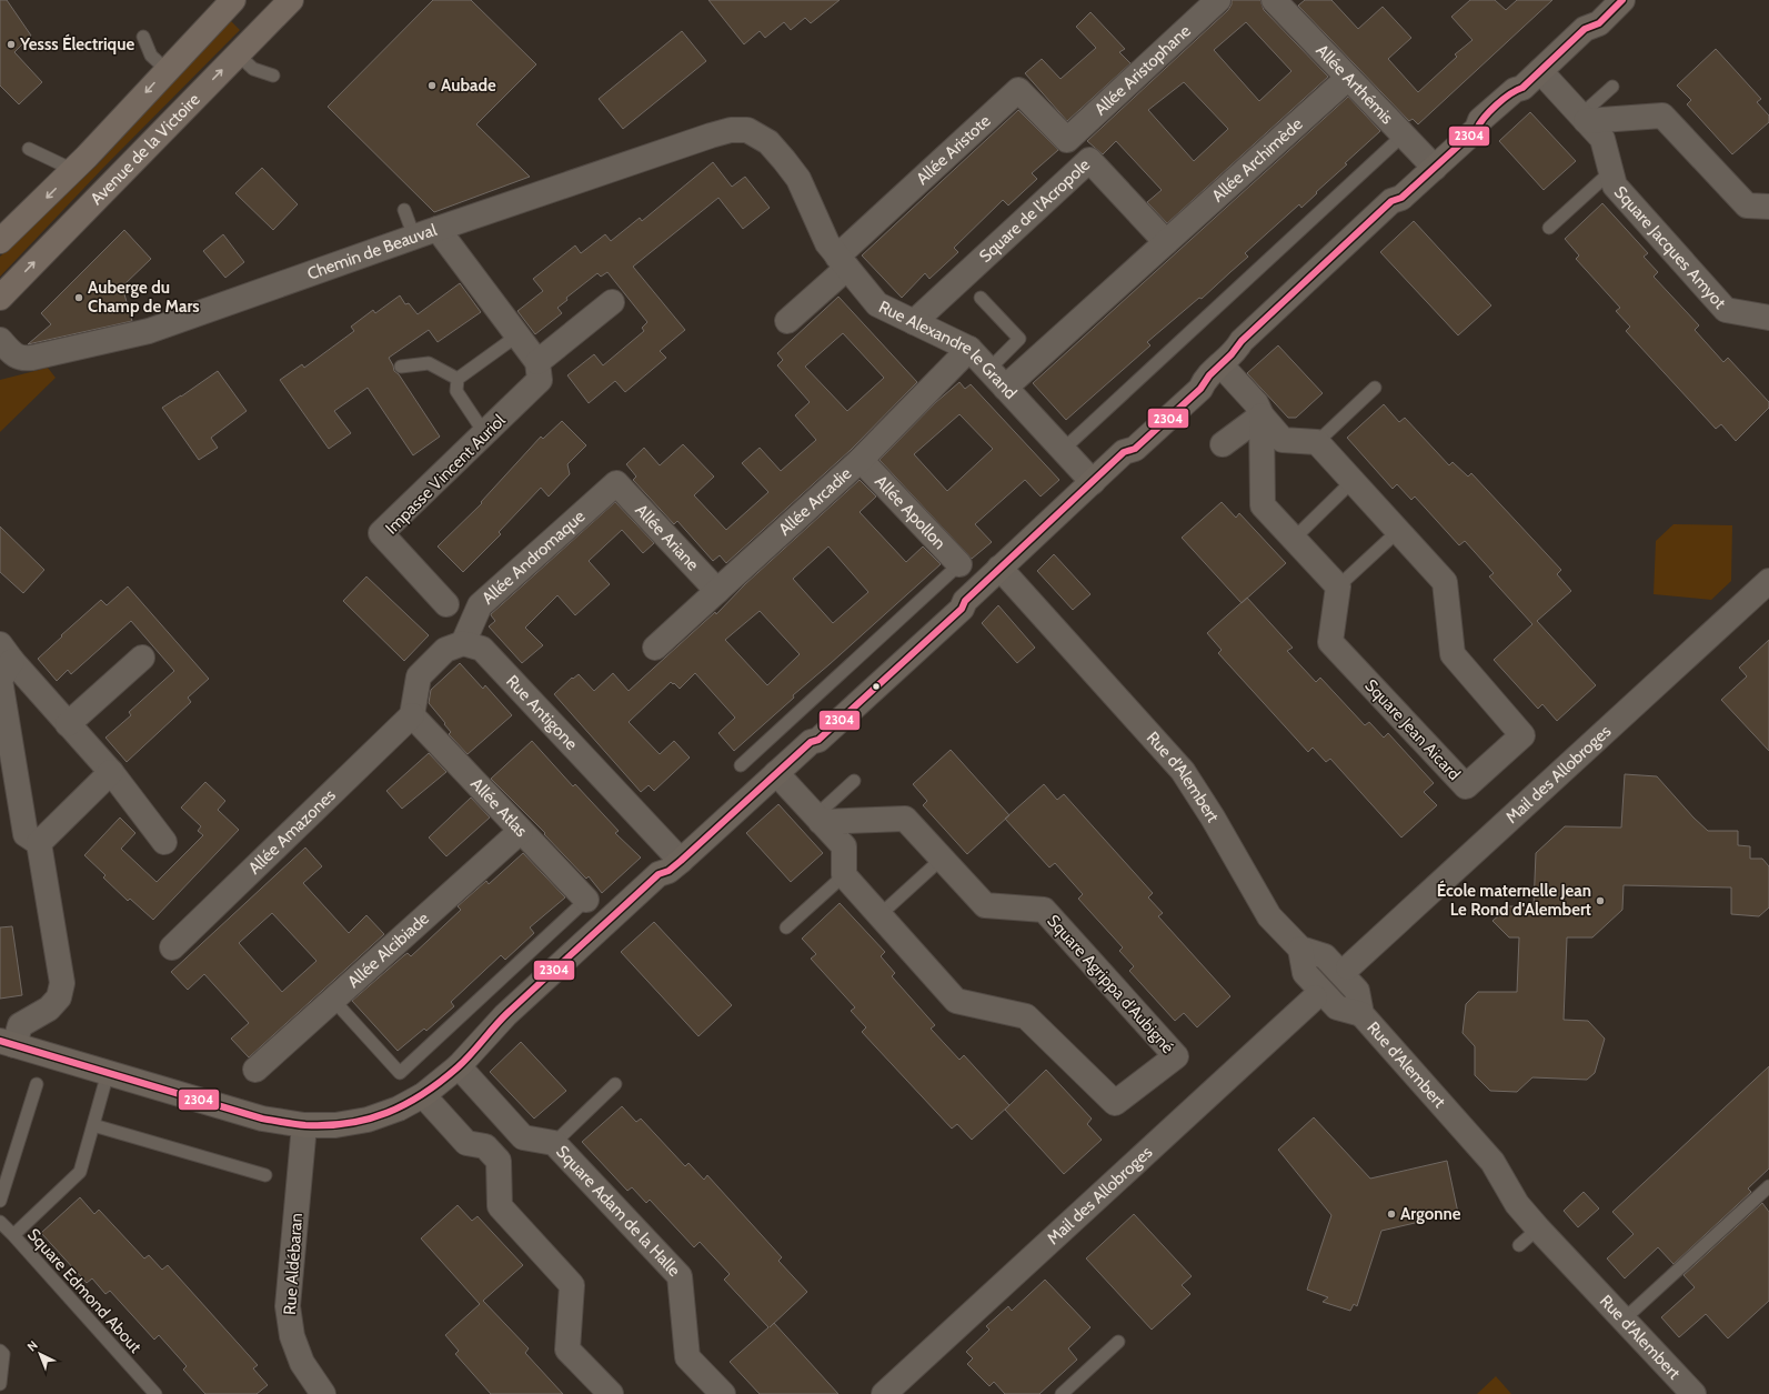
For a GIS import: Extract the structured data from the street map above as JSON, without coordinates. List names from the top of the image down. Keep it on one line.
{"streets":{"main road":["Avenue de la Victoire"],"street":["Allée Aristophane","Allée Arthémis","Allée Aristote","Allée Archimède","Square de l'Acropole","Square Jacques Amyot","Chemin de Beauval","Rue Alexandre le Grand","Impasse Vincent Auriol","Allée Arcadie","Allée Apollon","Allée Ariane","Allée Andromaque","Rue Antigone","Square Jean Aicard","Mail des Allobroges","Rue d'Alembert","Allée Atlas","Allée Amazones","Allée Alcibiade","Square Agrippa d'Aubigné","Square Adam de la Halle","Rue Aldébaran"],"lane":["Square Edmond About"]},"crossings":[["Allée Aristophane","Allée Aristote"],["Allée Arthémis","Allée Archimède"],["Allée Aristote","Rue Alexandre le Grand"],["Allée Archimède","Square de l'Acropole"],["Square de l'Acropole","Rue Alexandre le Grand"],["Chemin de Beauval","Rue Alexandre le Grand"],["Rue Alexandre le Grand","Allée Arcadie"],["Allée Arcadie","Allée Apollon"],["Allée Arcadie","Allée Ariane"],["Allée Ariane","Allée Andromaque"],["Allée Andromaque","Rue Antigone"],["Allée Atlas","Allée Amazones"],["Allée Atlas","Allée Alcibiade"]],"places":["Yesss Électrique","Aubade","Auberge du Champ de Mars","École maternelle Jean Le Rond d'Alembert","Argonne"],"lines":["transit line 2304"],"north":"top left"}
